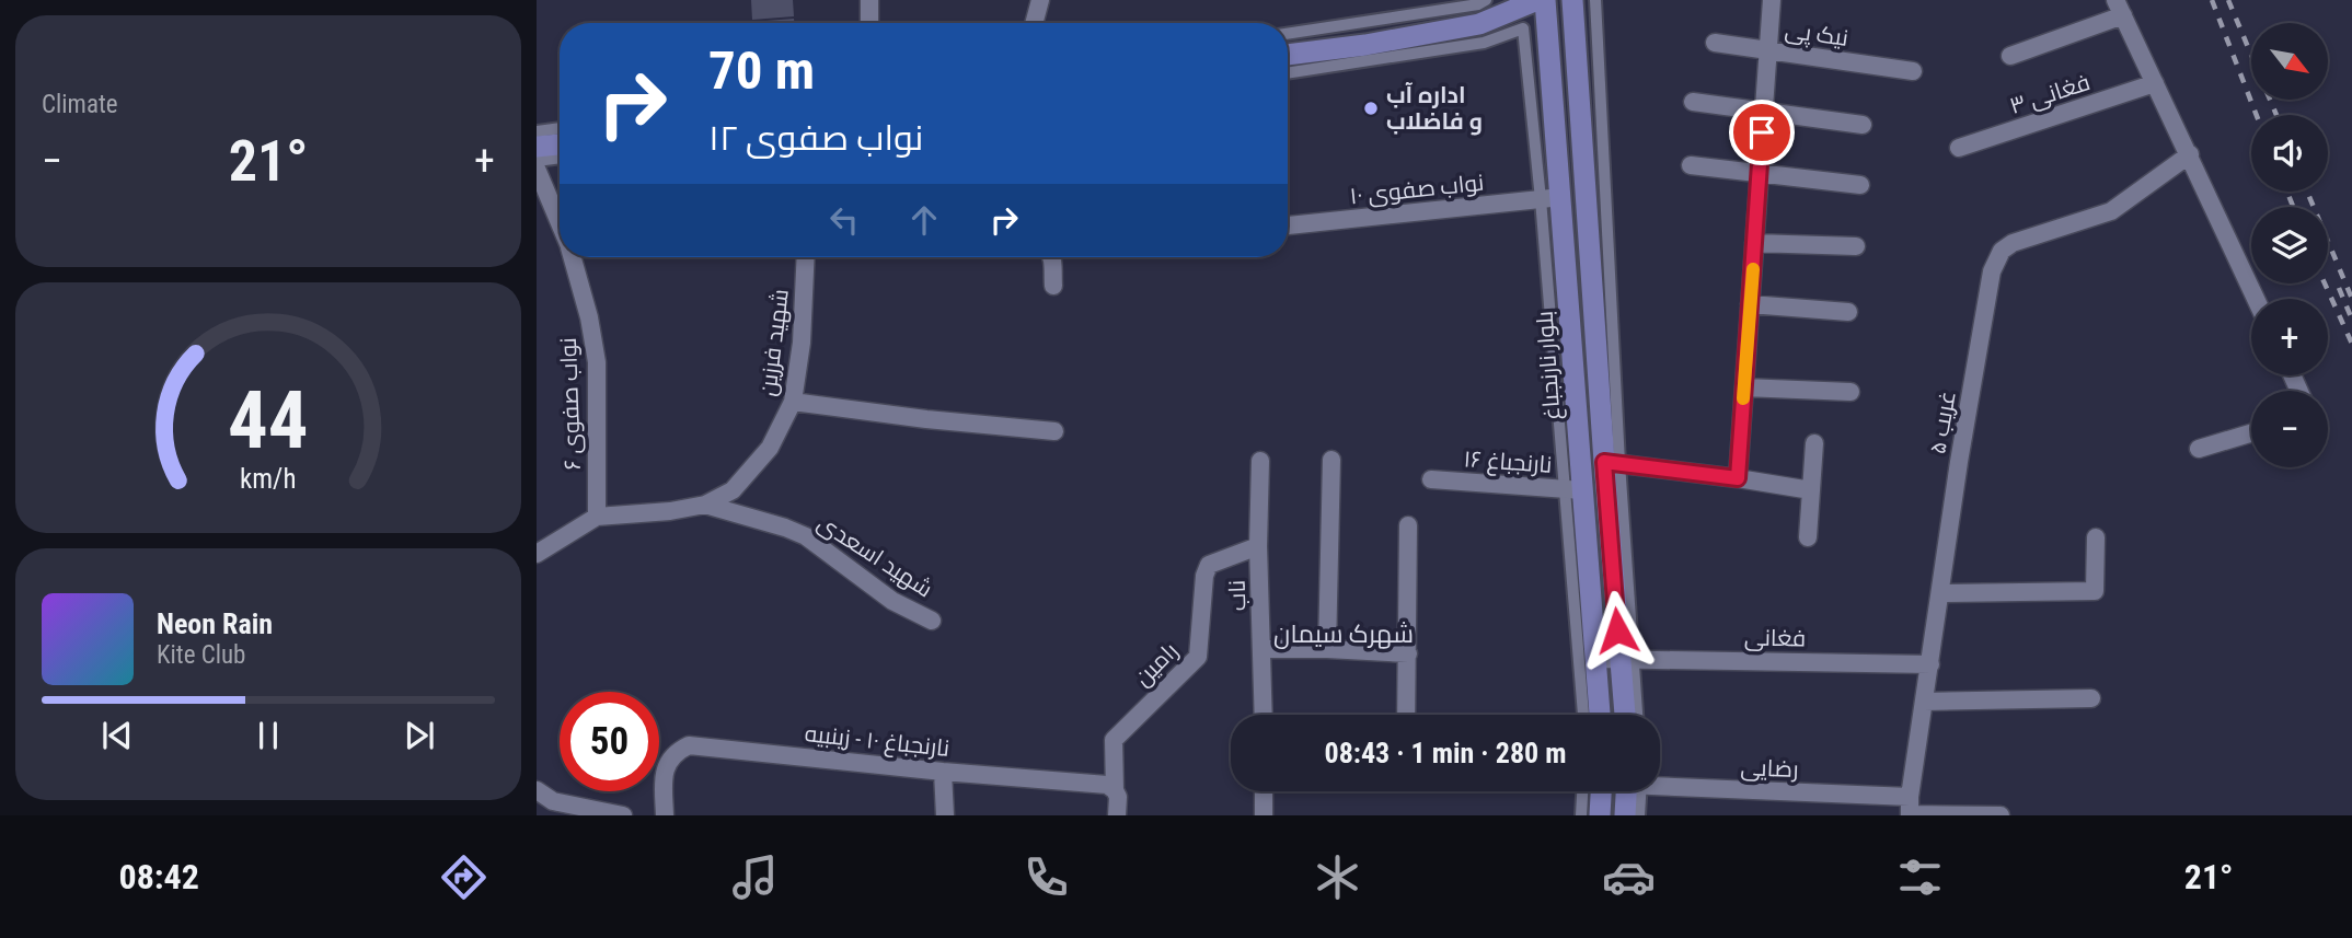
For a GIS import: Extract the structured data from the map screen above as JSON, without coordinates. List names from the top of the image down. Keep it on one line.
{"streets":{"main road":["بلوار نارنجباغ"],"street":["نیک پی","فغانی ۳","نواب صفوی ۱۰","شهید فرزین","نواب صفوی ۶","غریب ۵","نارنجباغ ۱۶","شهید اسعدی","ناب","فغانی","رامین","نارنجباغ ۱۰ - زینبیه","رضایی"]},"crossings":[["نواب صفوی ۱۰","بلوار نارنجباغ"],["شهید فرزین","نواب صفوی ۶"],["شهید فرزین","شهید اسعدی"],["بلوار نارنجباغ","نارنجباغ ۱۶"],["بلوار نارنجباغ","فغانی"],["غریب ۵","فغانی"],["غریب ۵","رضایی"],["ناب","رامین"],["رامین","نارنجباغ ۱۰ - زینبیه"]],"districts":["شهرک سیمان"],"places":["اداره آب و فاضلاب"],"north":"bottom right","page":{"tile":"Climate","map_buttons":["+","−"],"turn":["70 m","نواب صفوی ۱۲"],"heat":["−","21°","+"],"song":["Neon Rain","Kite Club"],"limit":"50","trip":"08:43 · 1 min · 280 m","tabs":["08:42","21°"],"gauge":["44","km/h"]}}
